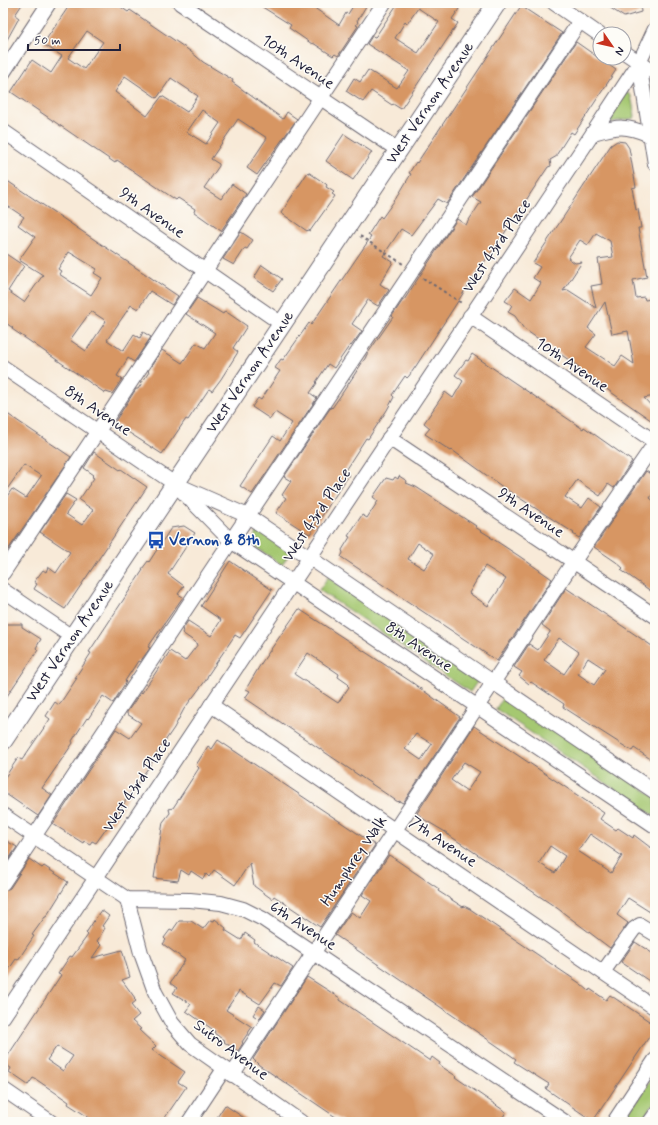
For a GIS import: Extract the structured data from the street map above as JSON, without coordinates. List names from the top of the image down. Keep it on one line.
{"streets":{"main road":["West Vernon Avenue"],"street":["10th Avenue","9th Avenue","West 43rd Place","8th Avenue","7th Avenue","Humphrey Walk","6th Avenue","Sutro Avenue"]},"crossings":[["10th Avenue","West Vernon Avenue"],["10th Avenue","West 43rd Place"],["West Vernon Avenue","9th Avenue"],["West Vernon Avenue","8th Avenue"],["9th Avenue","West 43rd Place"],["West 43rd Place","8th Avenue"],["West 43rd Place","7th Avenue"],["8th Avenue","Humphrey Walk"],["7th Avenue","Humphrey Walk"],["Humphrey Walk","6th Avenue"],["Humphrey Walk","Sutro Avenue"],["6th Avenue","Sutro Avenue"]],"places":{"bus stop":["Vernon & 8th"]},"scale_bar":"50 m","north":"bottom right"}
